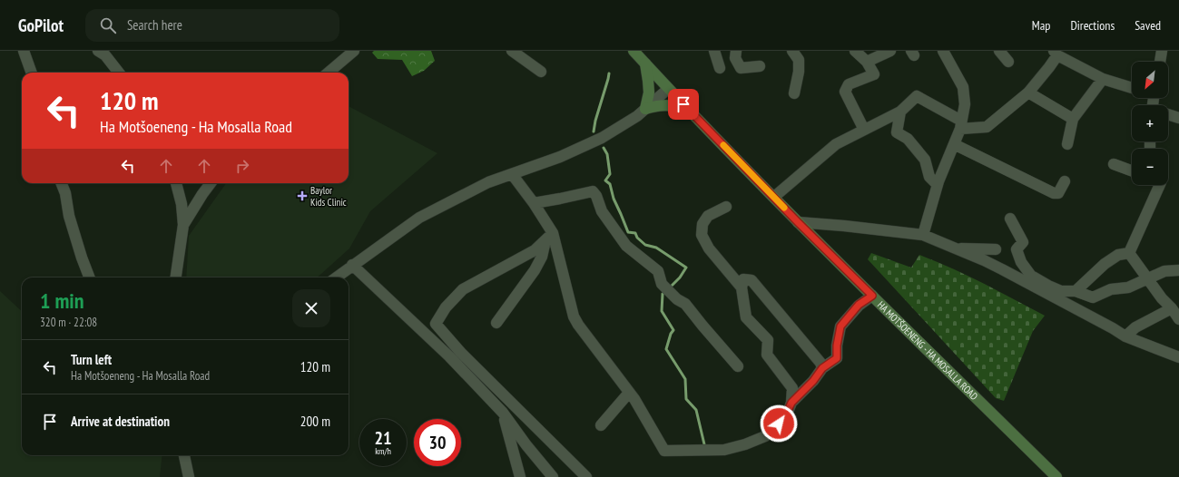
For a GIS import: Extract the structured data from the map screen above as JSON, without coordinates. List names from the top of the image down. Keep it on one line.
{"streets":{"main road":["HA MOTŠOENENG - HA MOSALLA ROAD"]},"places":{"health":["Baylor Kids Clinic"]},"north":"bottom left","page":{"header":"GoPilot","search":"Search here","nav":["Map","Directions","Saved"],"map_buttons":["+","−"],"turn":["120 m","Ha Motšoeneng - Ha Mosalla Road"],"heading":["1 min","320 m · 22:08"],"list":[{"name":"Turn left","note":"Ha Motšoeneng - Ha Mosalla Road","value":"120 m"},{"name":"Arrive at destination","value":"200 m"}],"speed":"21 km/h","limit":"30"}}
